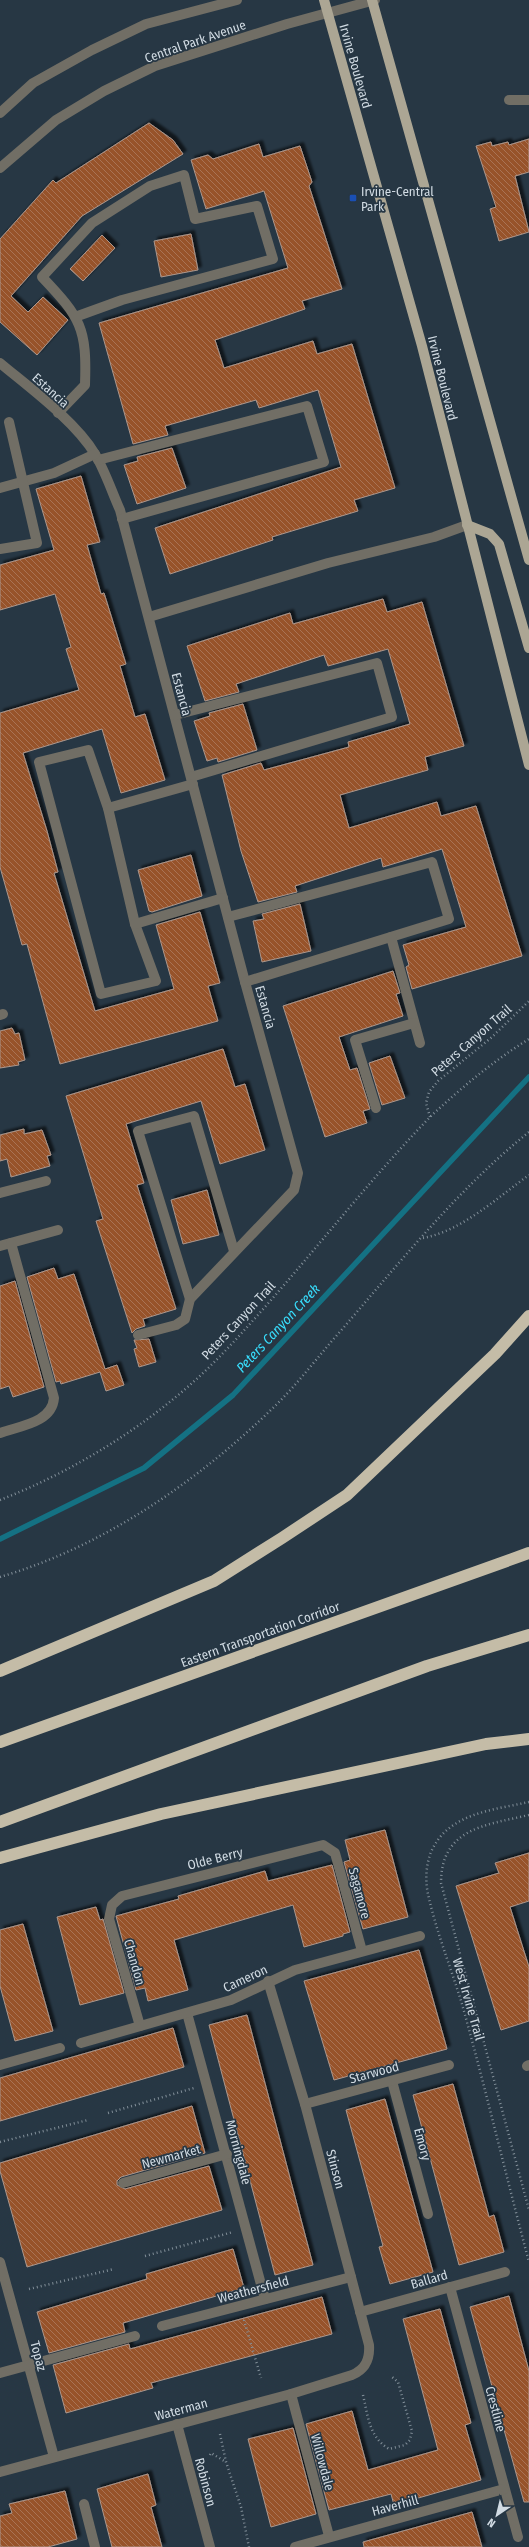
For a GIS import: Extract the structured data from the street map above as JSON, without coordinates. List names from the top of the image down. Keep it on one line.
{"streets":{"highway":["Eastern Transportation Corridor"],"main road":["Irvine Boulevard"],"street":["Central Park Avenue","Estancia","Olde Berry","Sagamore","Chandon","Cameron","Starwood","Emory","Morningdale","Newmarket","Stinson","Ballard","Weathersfield","Topaz","Waterman","Crestline","Willowdale","Robinson","Haverhill"],"path":["Peters Canyon Trail","West Irvine Trail"]},"crossings":[["Central Park Avenue","Irvine Boulevard"],["Olde Berry","Sagamore"],["Olde Berry","Chandon"],["Sagamore","Cameron"],["Chandon","Cameron"],["Cameron","Morningdale"],["Cameron","Stinson"],["Starwood","Emory"],["Starwood","Stinson"],["Morningdale","Newmarket"],["Morningdale","Weathersfield"],["Stinson","Ballard"],["Stinson","Weathersfield"],["Stinson","Waterman"],["Ballard","Crestline"],["Topaz","Waterman"],["Waterman","Willowdale"],["Waterman","Robinson"],["Crestline","Haverhill"],["Willowdale","Haverhill"]],"water":["Peters Canyon Creek"],"places":{"transit":["Irvine-Central Park"]},"north":"bottom left"}
